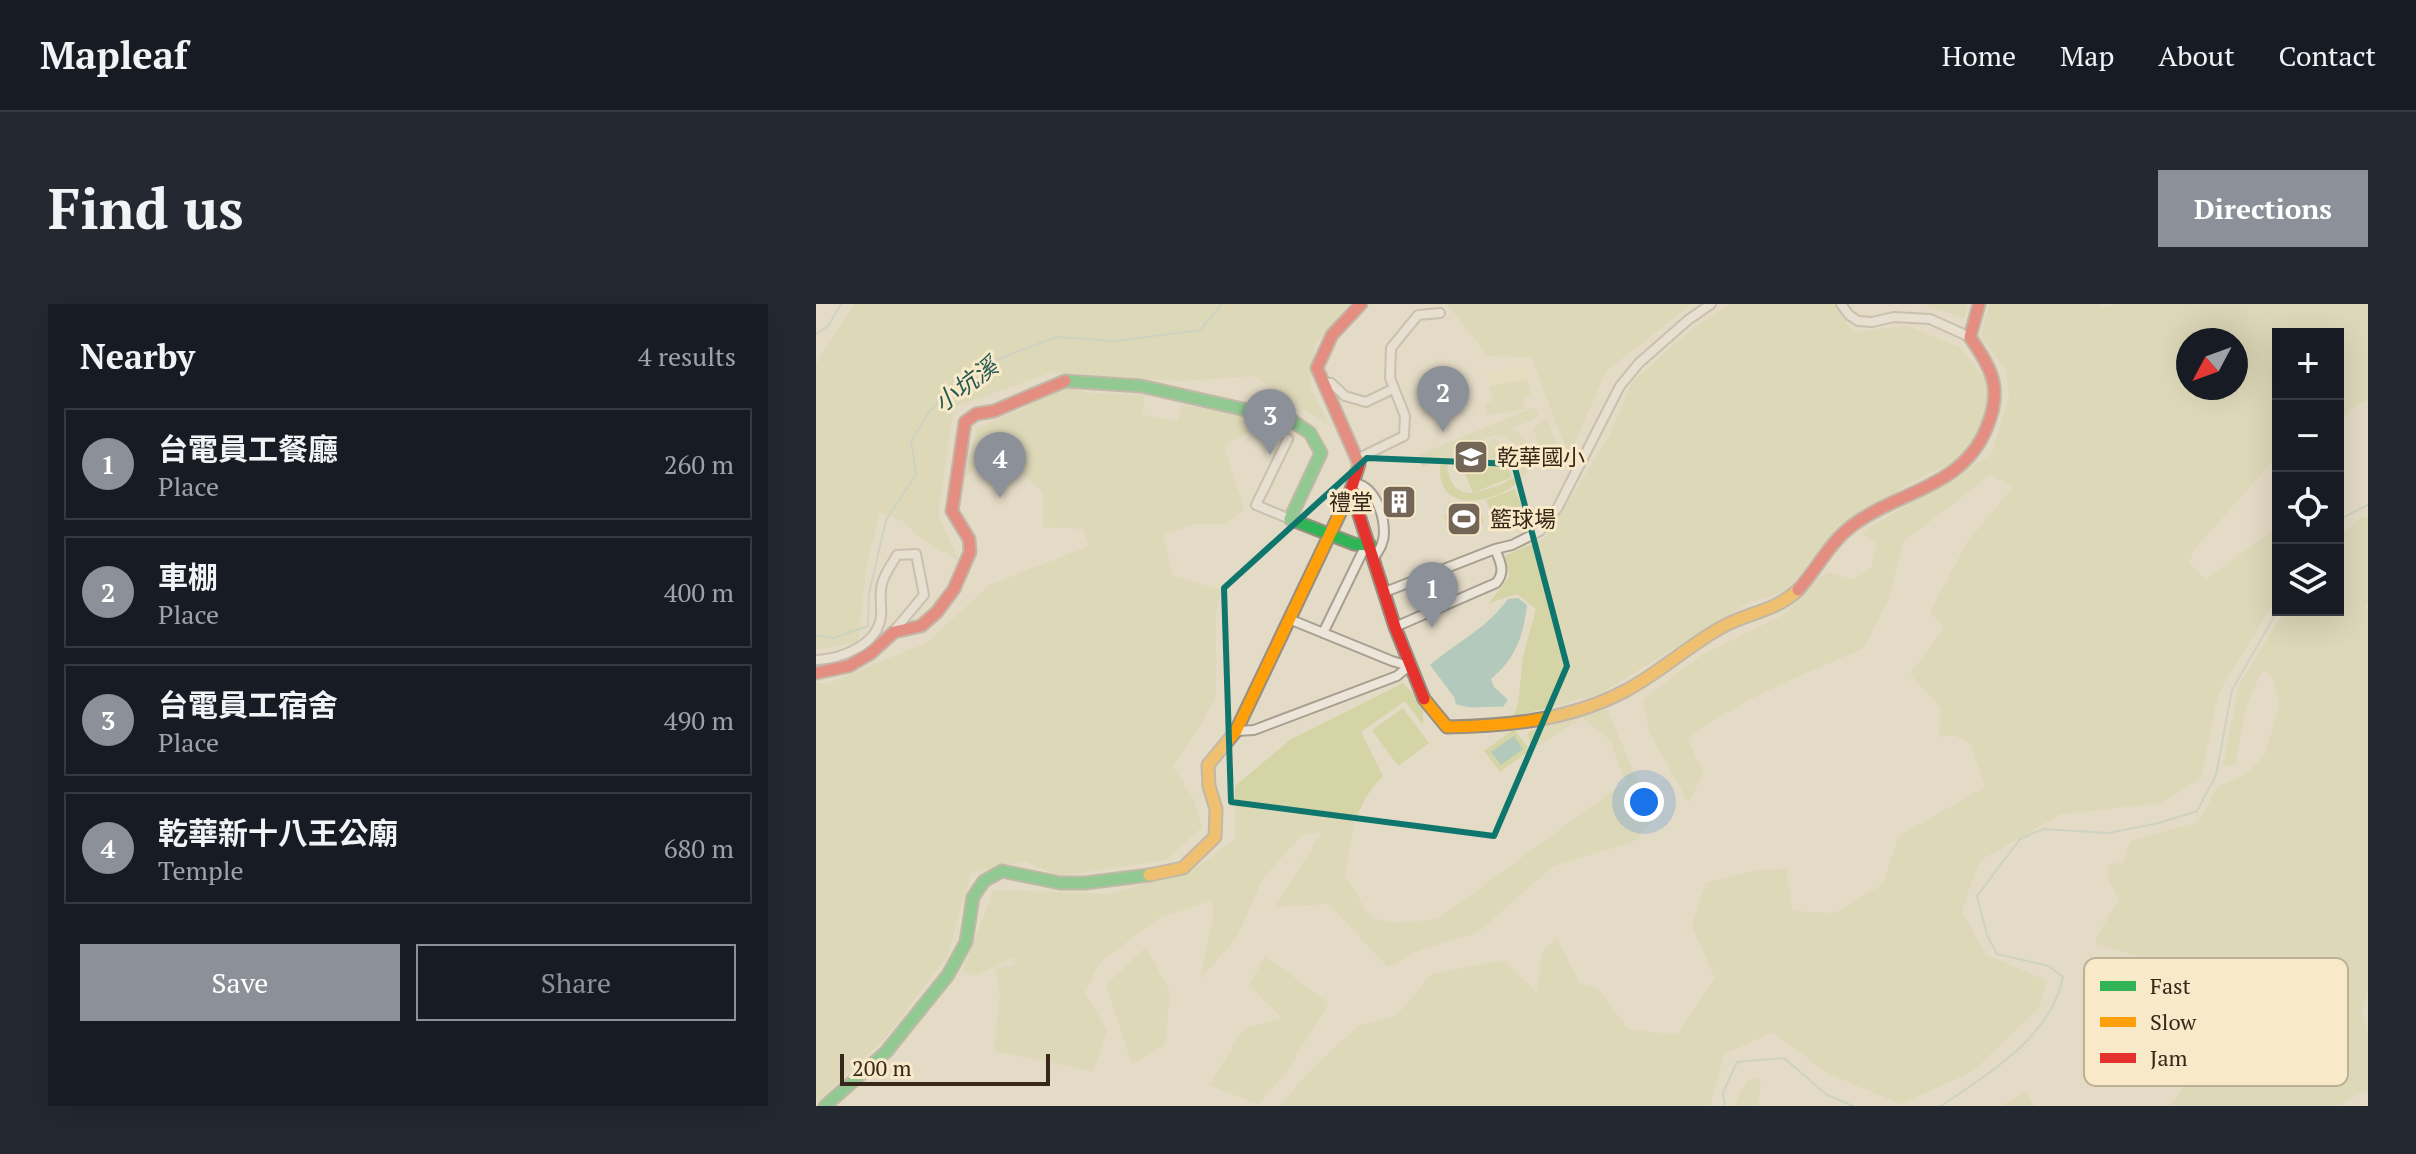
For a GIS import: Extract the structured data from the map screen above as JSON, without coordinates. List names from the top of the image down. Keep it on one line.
{"water":["小坑溪"],"places":{"school or university":["乾華國小"],"building":["禮堂"],"sports":["籃球場"]},"legend":["Fast","Slow","Jam"],"scale_bar":"200 m","north":"bottom left","page":{"header":"Mapleaf","nav":["Home","Map","About","Contact"],"buttons":["Directions",["Save","Share"]],"title":"Find us","heading":["Nearby","4 results"],"map_buttons":["+","−"],"pins":["2","3","4","1"],"list":[{"mark":"1","name":"台電員工餐廳","note":"Place","value":"260 m"},{"mark":"2","name":"車棚","note":"Place","value":"400 m"},{"mark":"3","name":"台電員工宿舍","note":"Place","value":"490 m"},{"mark":"4","name":"乾華新十八王公廟","note":"Temple","value":"680 m"}],"scale":"200 m"}}
